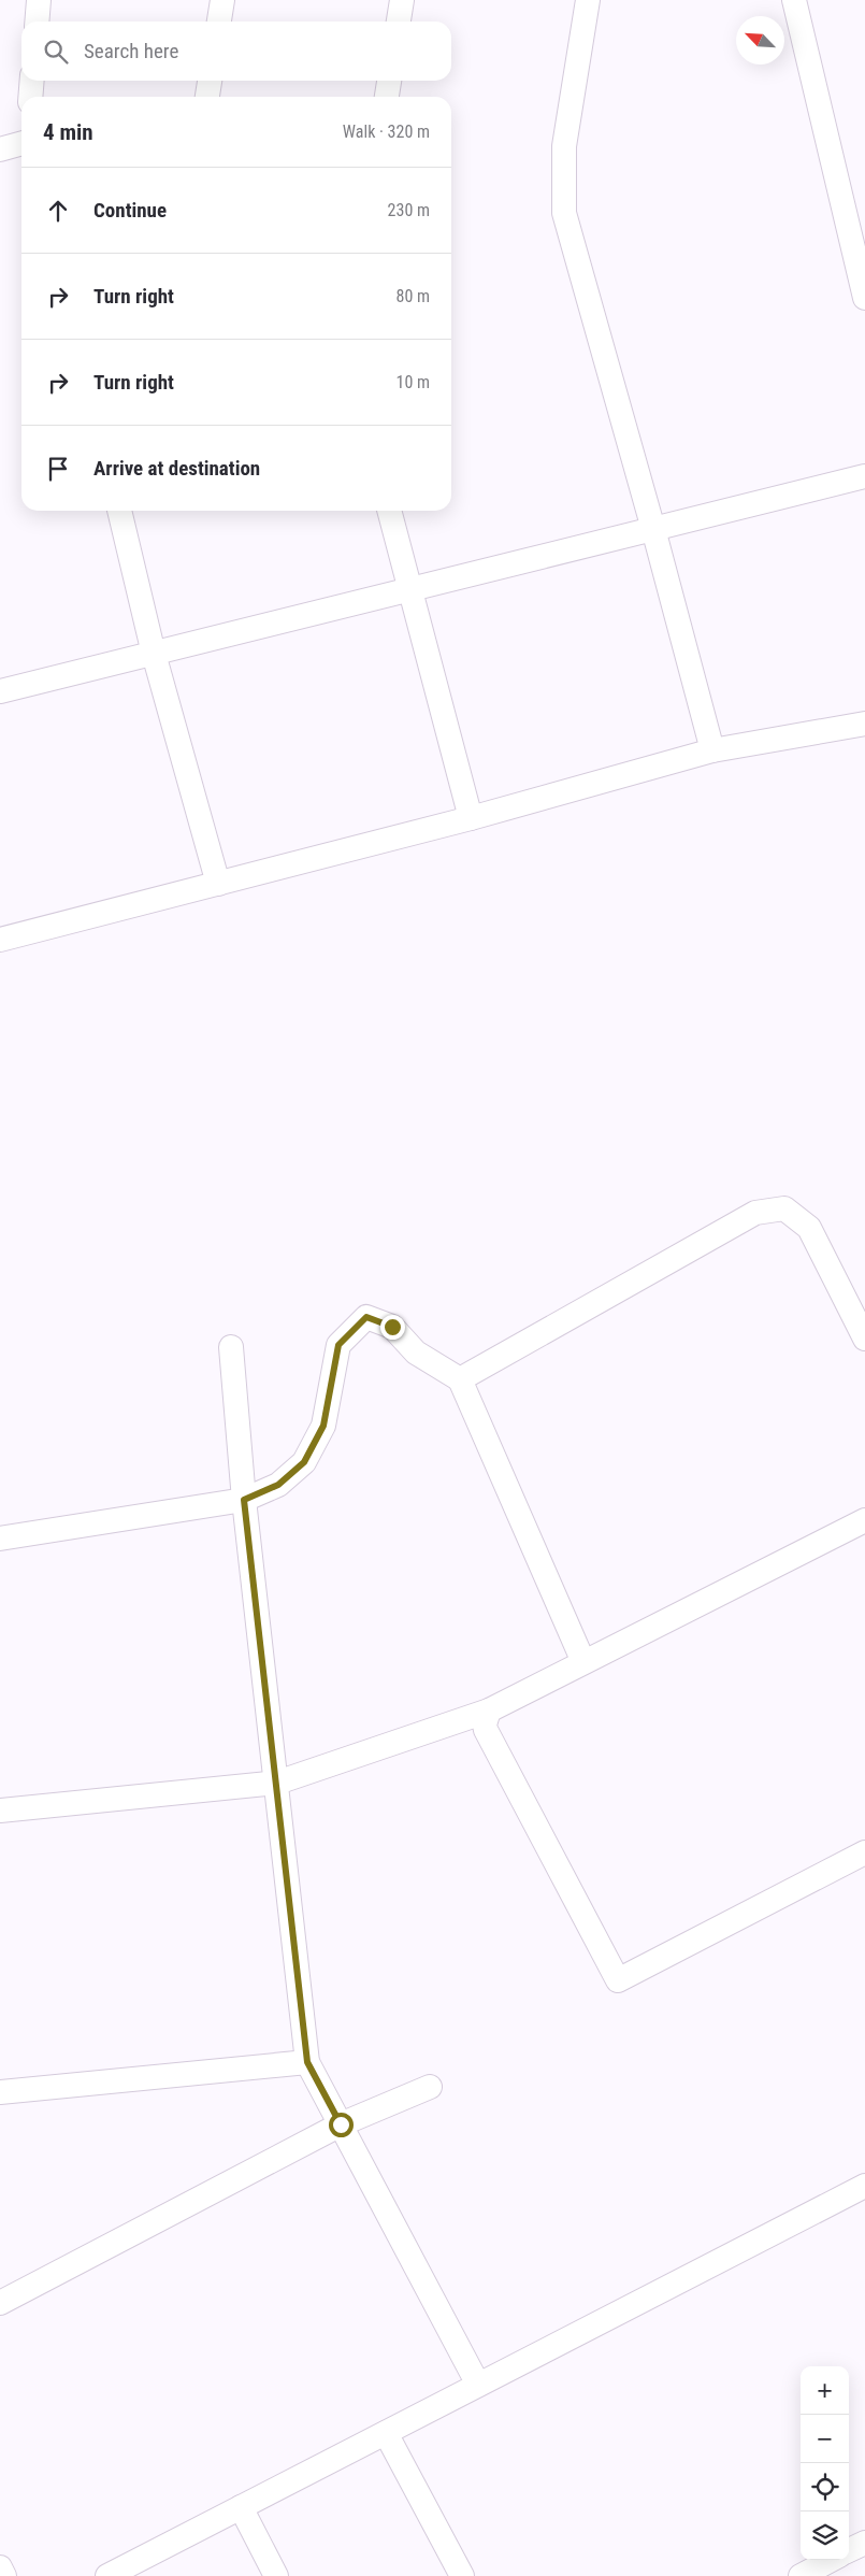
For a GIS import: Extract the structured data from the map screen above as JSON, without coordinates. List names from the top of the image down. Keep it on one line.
{"north":"top left","page":{"search":"Search here","heading":["4 min","Walk · 320 m"],"list":[["Continue","230 m"],["Turn right","80 m"],["Turn right","10 m"],"Arrive at destination"],"map_buttons":["+","−"]}}
